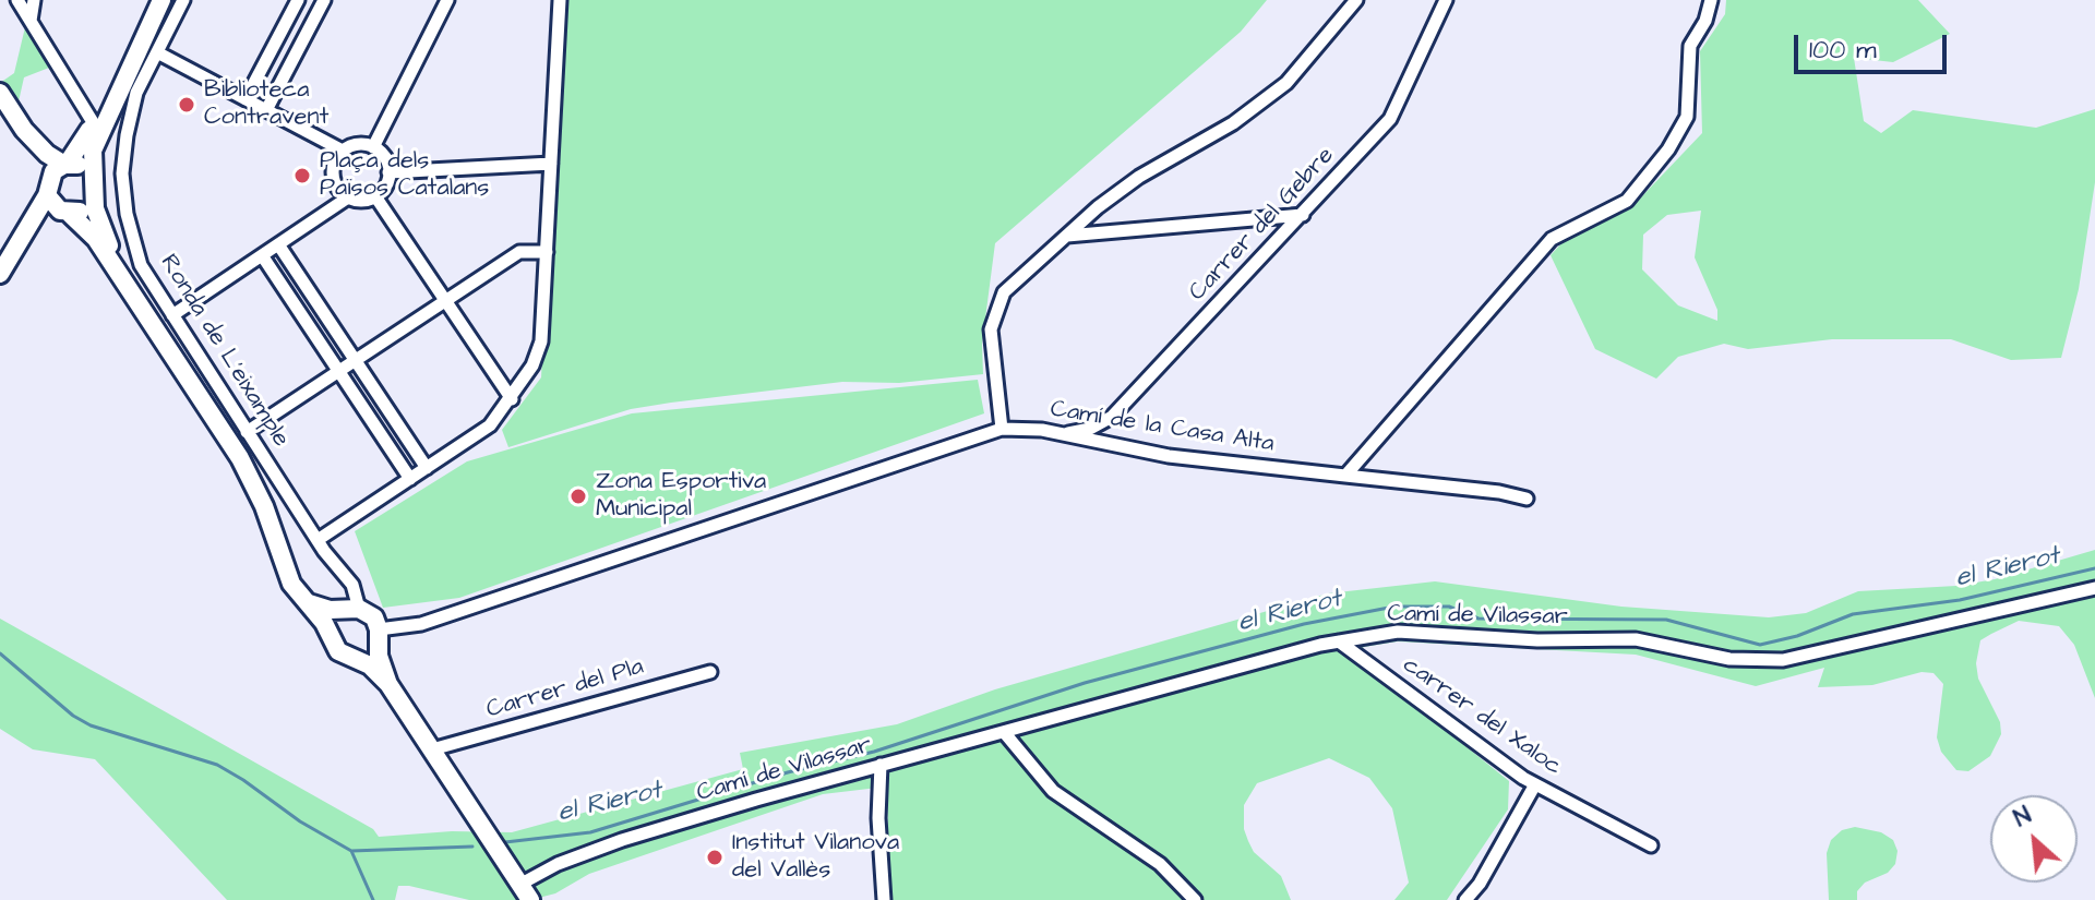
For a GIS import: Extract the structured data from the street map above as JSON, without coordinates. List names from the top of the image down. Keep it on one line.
{"streets":{"street":["Carrer del Gebre","Ronda de L'eixample","Camí de la Casa Alta","Camí de Vilassar","Carrer del Pla","carrer del Xaloc"]},"crossings":[["Carrer del Gebre","Camí de la Casa Alta"],["Ronda de L'eixample","Camí de la Casa Alta"],["Camí de Vilassar","carrer del Xaloc"]],"water":["el Rierot"],"places":["Biblioteca Contravent","Plaça dels Països Catalans","Zona Esportiva Municipal","Institut Vilanova del Vallès"],"scale_bar":"100 m","north":"top left"}
